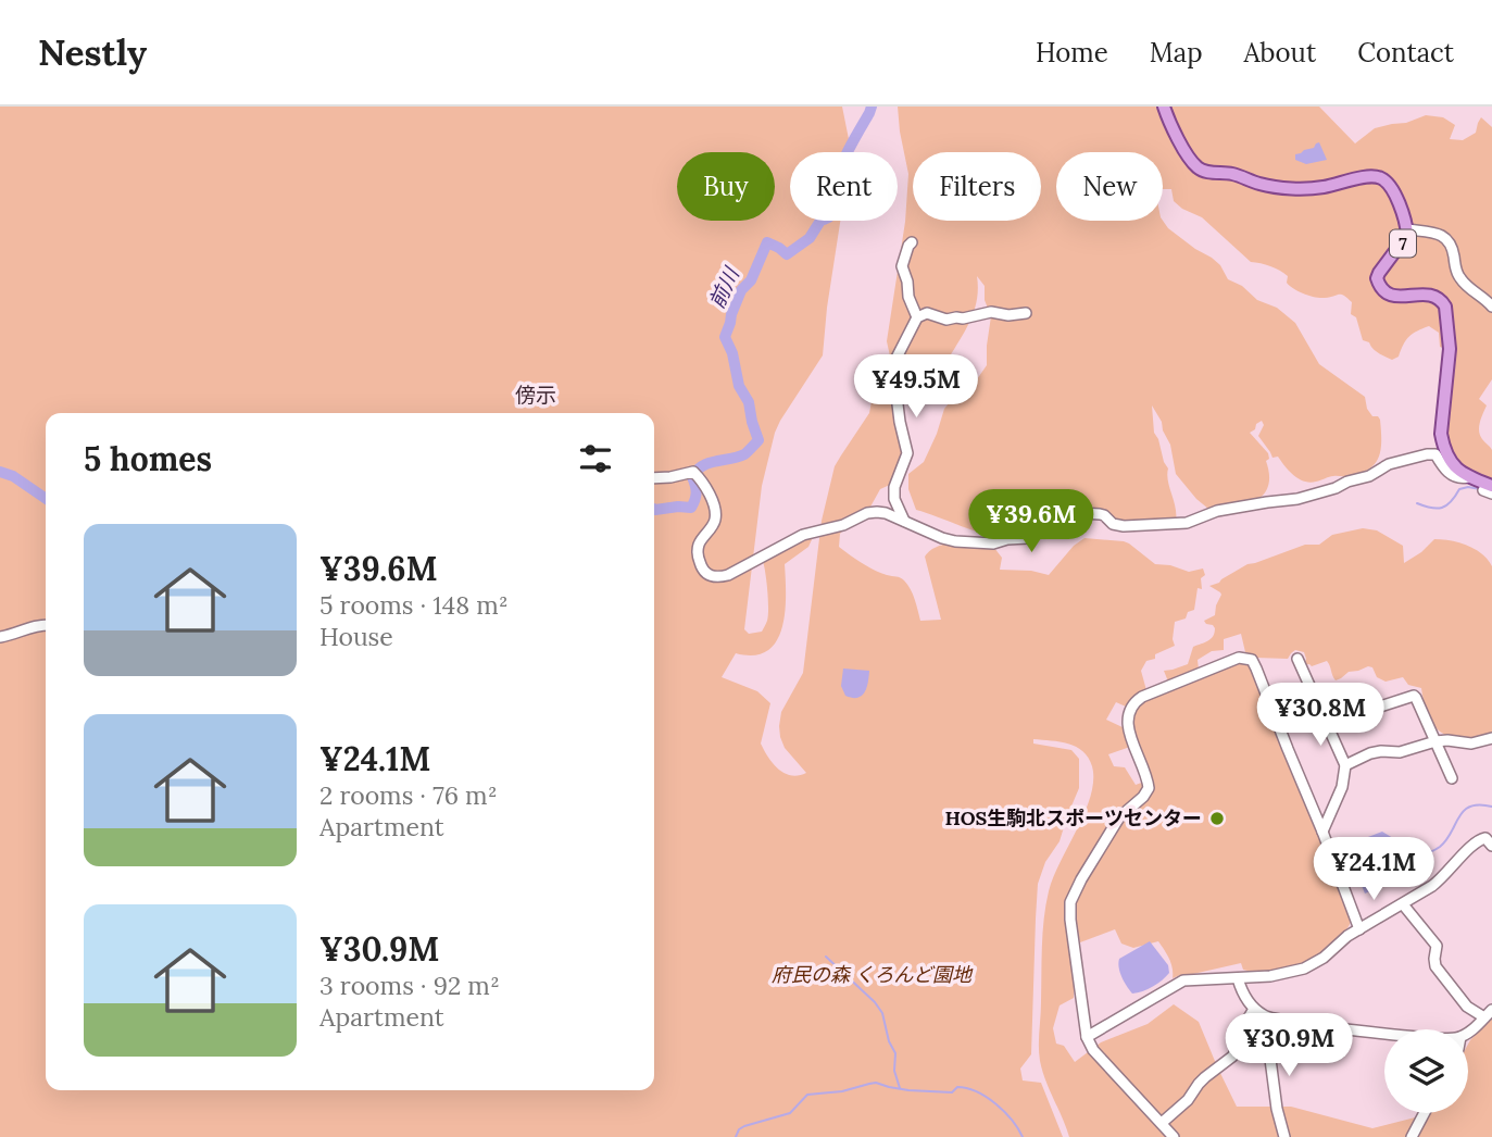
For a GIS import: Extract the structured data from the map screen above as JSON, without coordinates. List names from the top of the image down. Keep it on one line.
{"streets":{"main road":["7"]},"districts":["傍示"],"water":["前川"],"parks":["府民の森 くろんど園地"],"places":["HOS生駒北スポーツセンター"],"page":{"header":"Nestly","nav":["Home","Map","About","Contact"],"chip":["Buy","Rent","Filters","New"],"price":["¥49.5M","¥39.6M","¥30.8M","¥24.1M","¥30.9M"],"heading":"5 homes","list":[{"name":"¥39.6M","note":"5 rooms · 148 m² · House"},{"name":"¥24.1M","note":"2 rooms · 76 m² · Apartment"},{"name":"¥30.9M","note":"3 rooms · 92 m² · Apartment"}]}}
